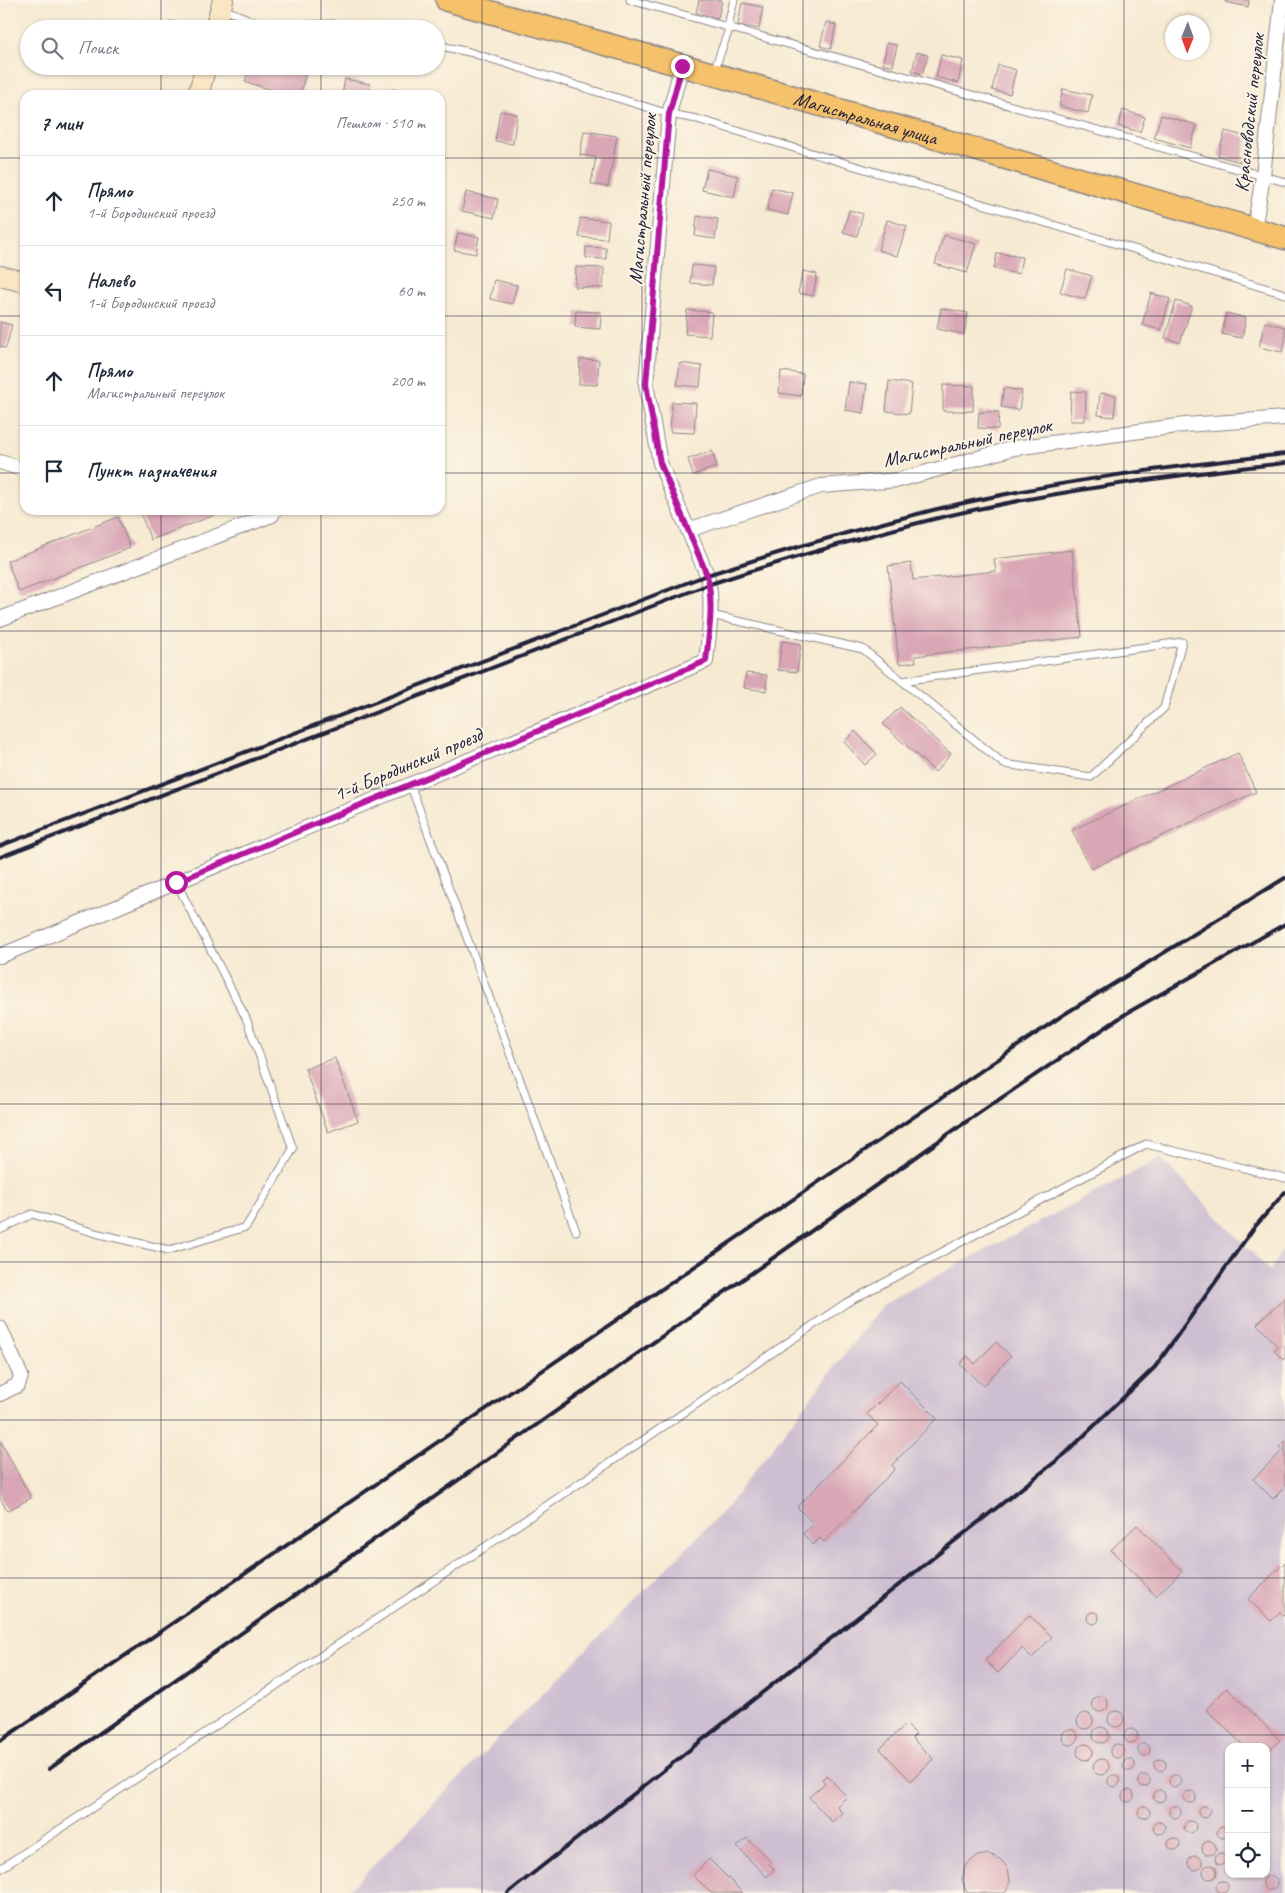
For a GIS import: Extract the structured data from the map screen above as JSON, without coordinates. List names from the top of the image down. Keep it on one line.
{"streets":{"main road":["Магистральная улица"],"street":["Красноводский переулок","Магистральный переулок","1-й Бородинский проезд"]},"crossings":[["Красноводский переулок","Магистральная улица"],["Магистральная улица","Магистральный переулок"],["Магистральный переулок","1-й Бородинский проезд"]],"north":"bottom","page":{"search":"Поиск","heading":["7 мин","Пешком · 510 m"],"list":[["Прямо","1-й Бородинский проезд","250 m"],["Налево","1-й Бородинский проезд","60 m"],["Прямо","Магистральный переулок","200 m"],"Пункт назначения"],"map_buttons":["+","−"]}}
